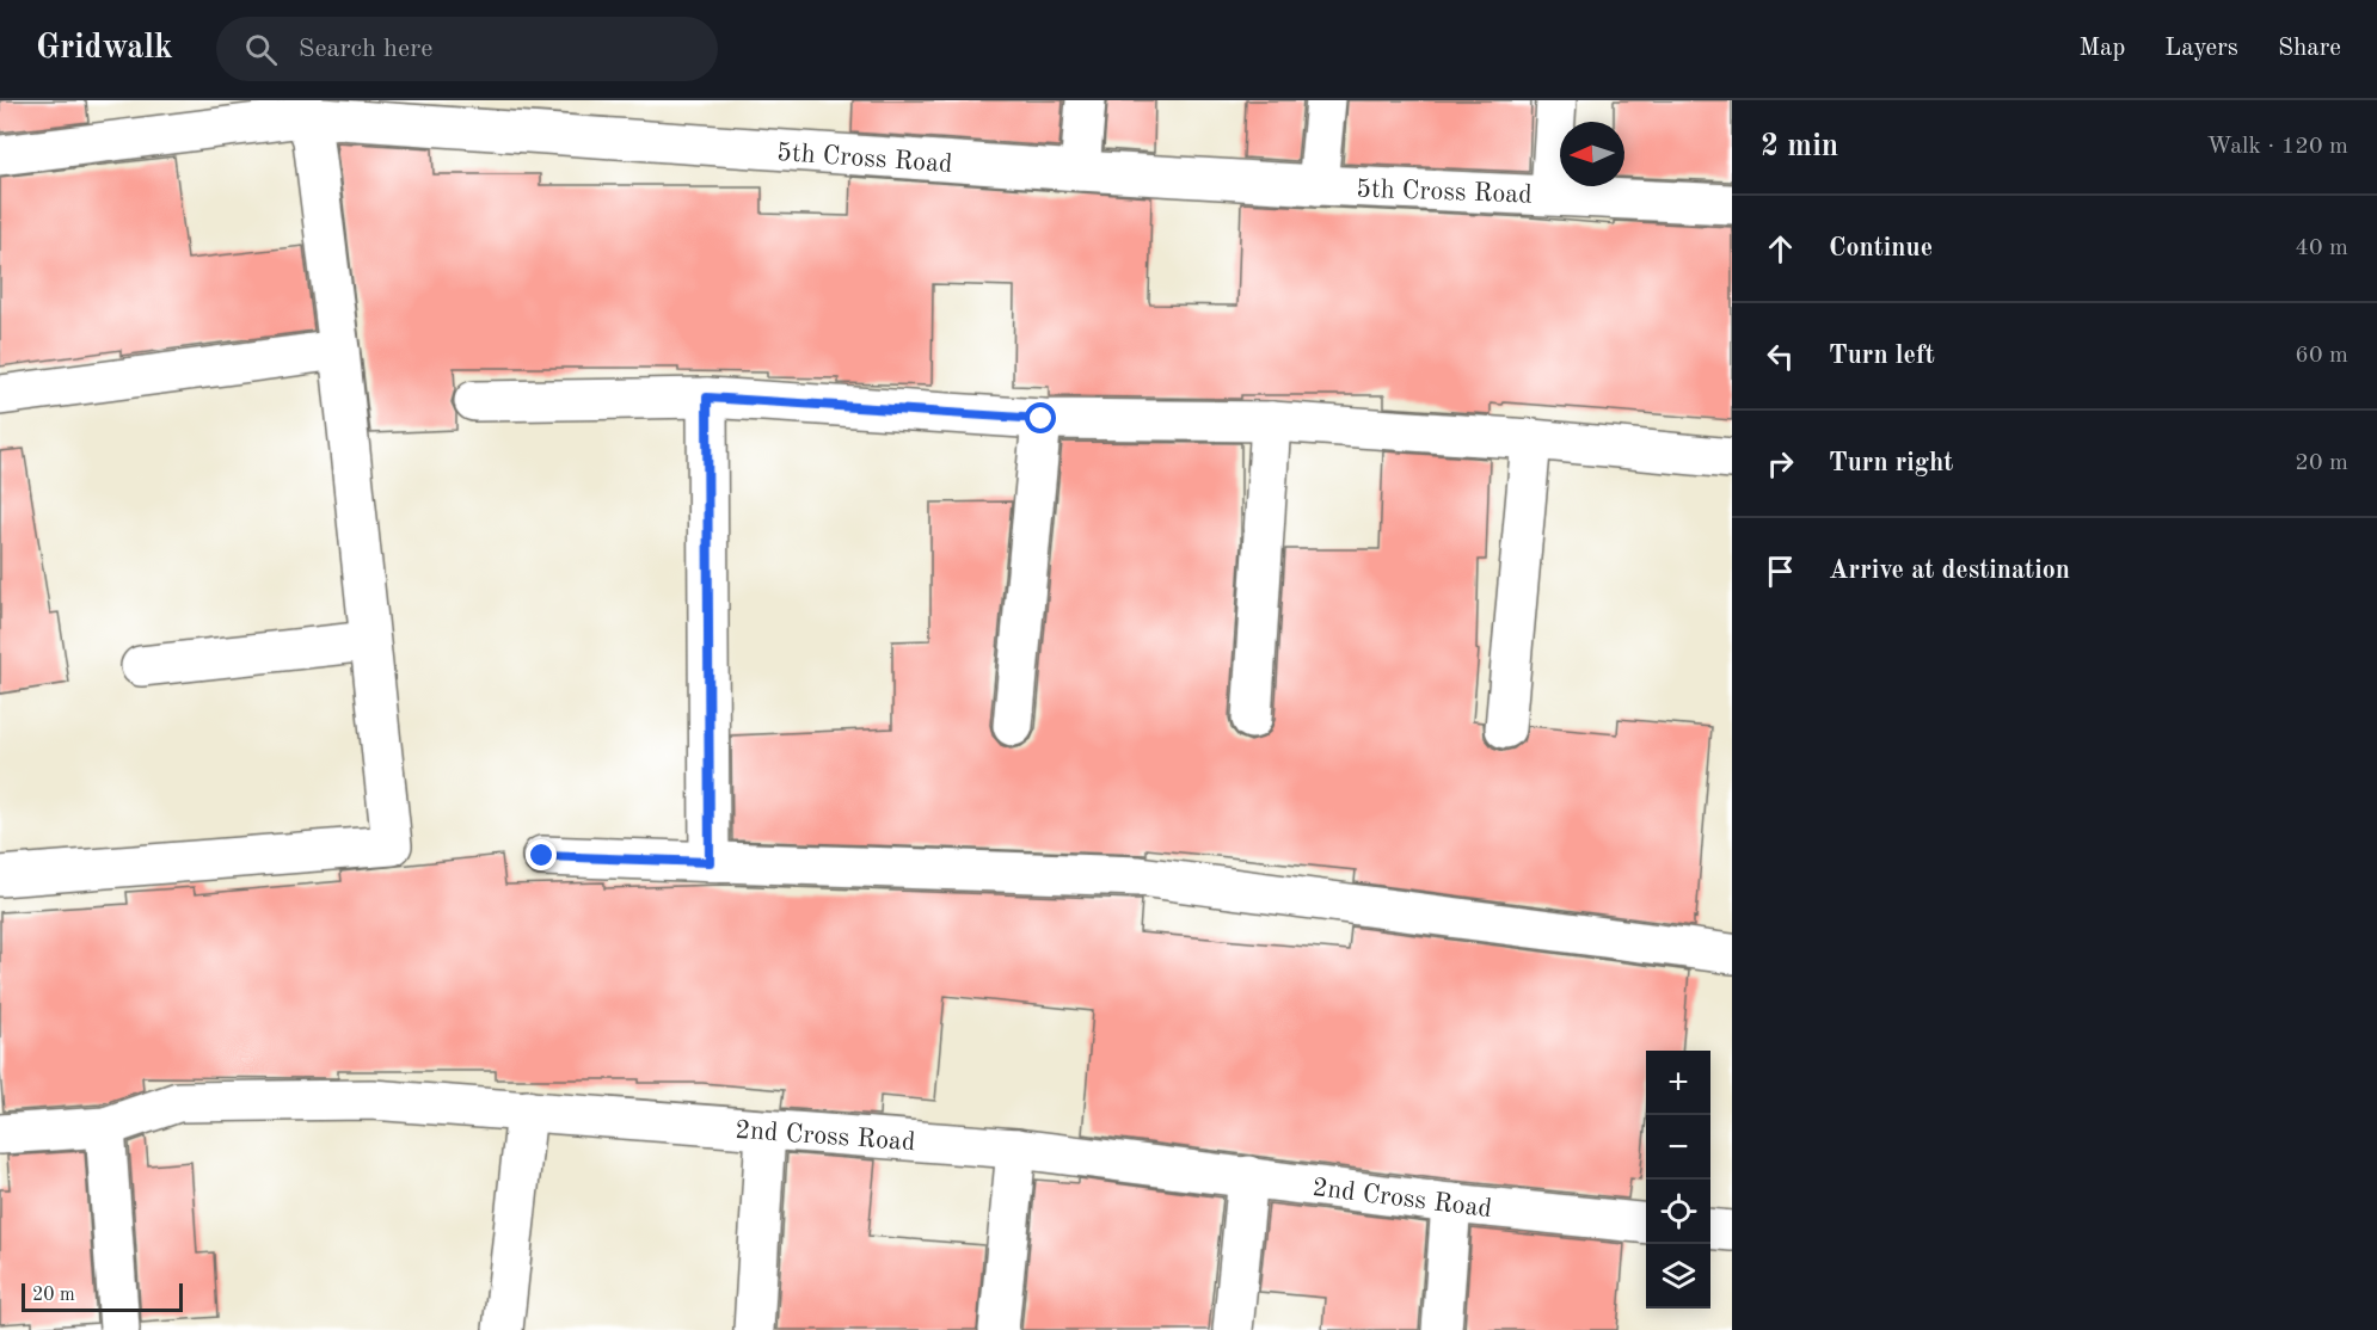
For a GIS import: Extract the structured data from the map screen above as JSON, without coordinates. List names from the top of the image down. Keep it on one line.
{"streets":{"street":["5th Cross Road","2nd Cross Road"]},"scale_bar":"20 m","north":"left","page":{"header":"Gridwalk","search":"Search here","nav":["Map","Layers","Share"],"heading":["2 min","Walk · 120 m"],"list":[["Continue","40 m"],["Turn left","60 m"],["Turn right","20 m"],"Arrive at destination"],"map_buttons":["+","−"],"scale":"20 m"}}
